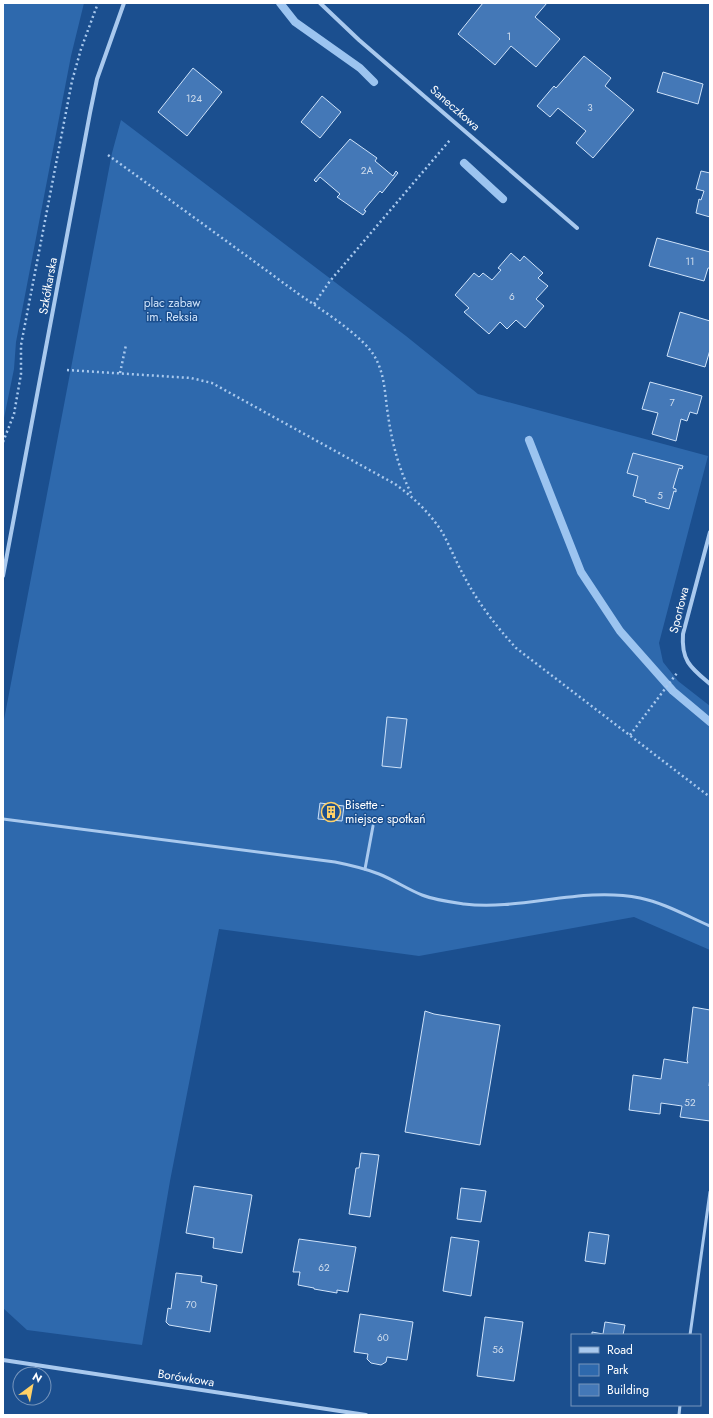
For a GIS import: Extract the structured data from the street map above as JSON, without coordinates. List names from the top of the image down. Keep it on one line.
{"streets":{"street":["Saneczkowa","Szkółkarska","Sportowa","Borówkowa"]},"parks":["plac zabaw im. Reksia"],"places":{"building":["Bisette - miejsce spotkań"]},"house_numbers":["1","124","3","2A","11","6","7","5","52","62","70","60","56"],"legend":["Road","Park","Building"],"north":"top right"}
